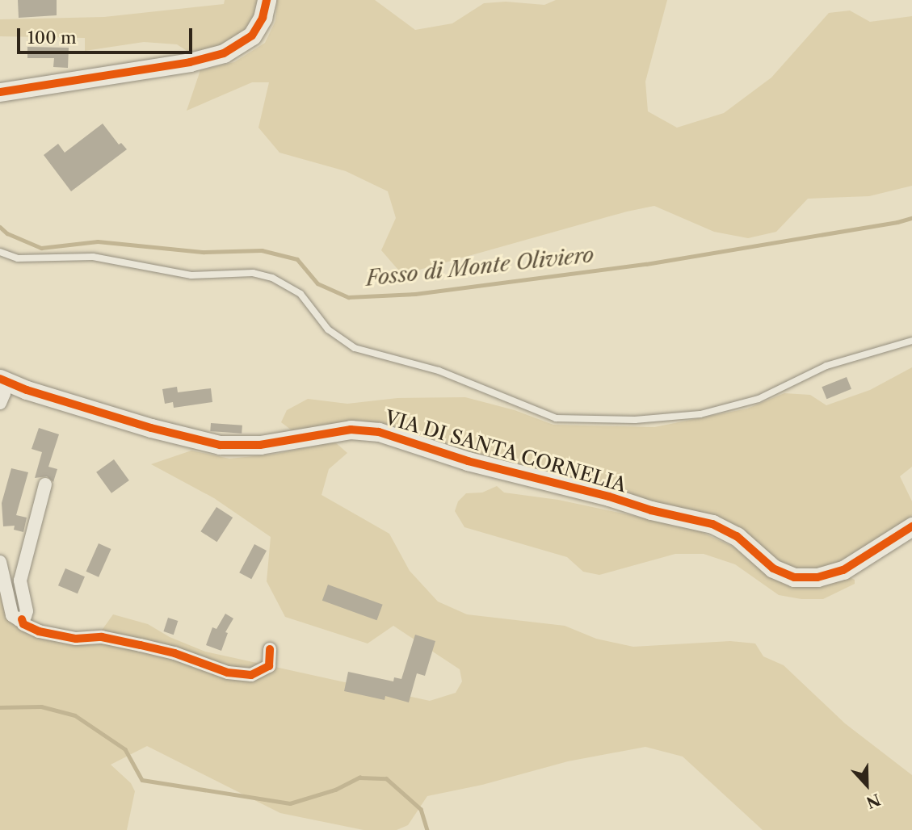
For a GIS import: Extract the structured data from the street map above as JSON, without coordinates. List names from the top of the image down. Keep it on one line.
{"streets":{"street":["VIA DI SANTA CORNELIA"]},"water":["Fosso di Monte Oliviero"],"scale_bar":"100 m","north":"bottom"}
